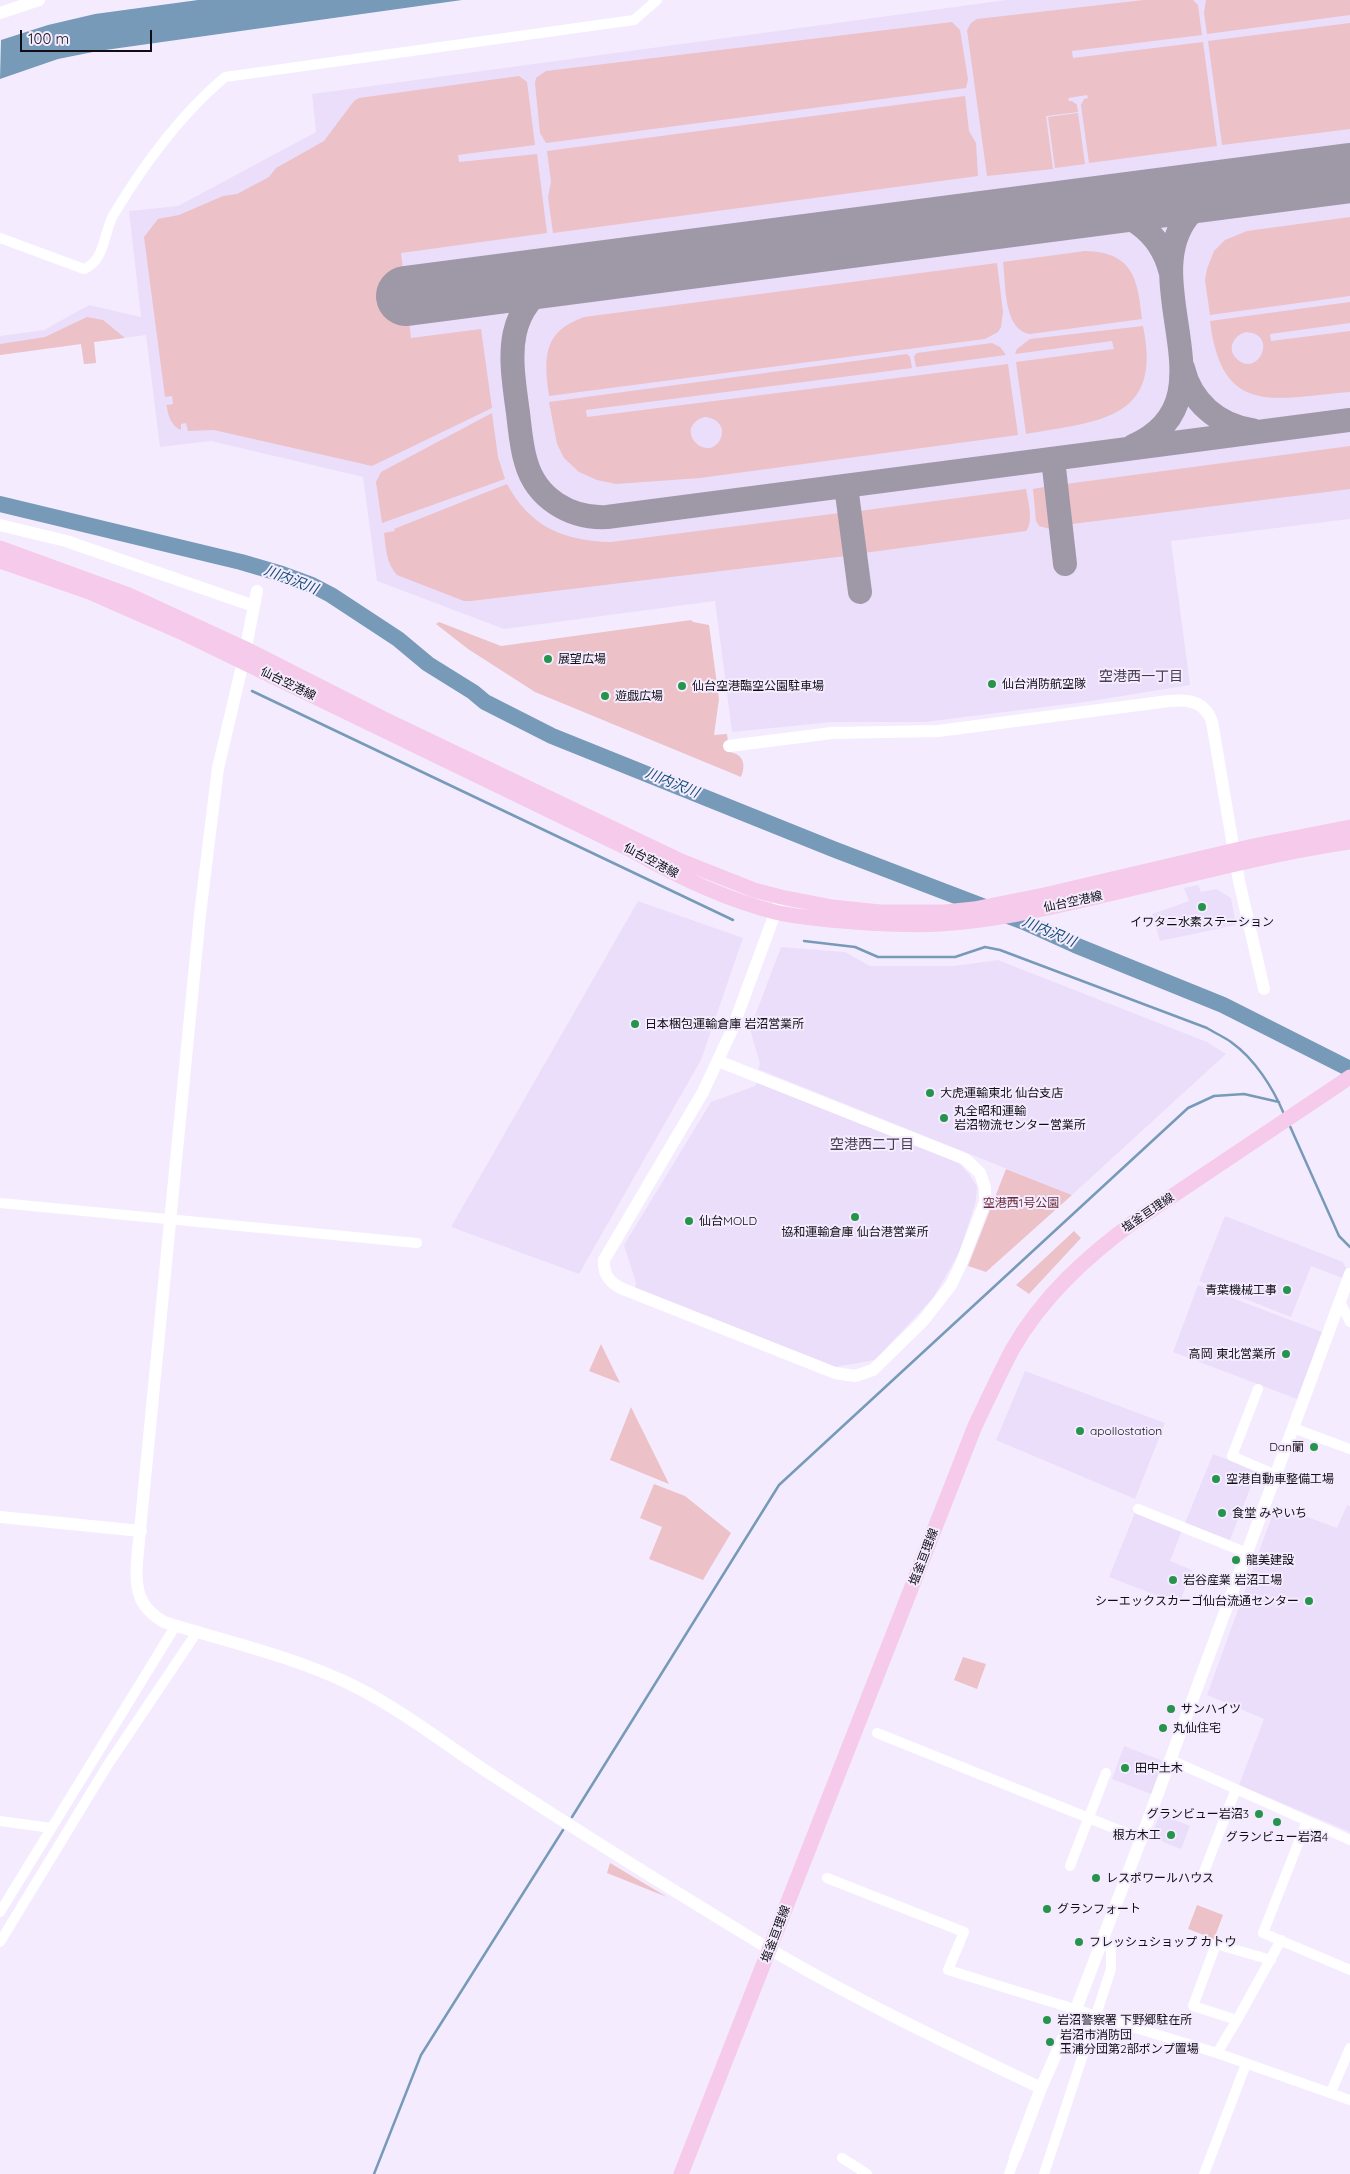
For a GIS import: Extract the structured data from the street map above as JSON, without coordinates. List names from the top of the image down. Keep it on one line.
{"streets":{"main road":["仙台空港線","塩釜亘理線"]},"districts":["空港西一丁目","空港西二丁目"],"water":["川内沢川"],"parks":["空港西1号公園"],"places":["展望広場","仙台消防航空隊","仙台空港臨空公園駐車場","遊戯広場","イワタニ水素ステーション","日本梱包運輸倉庫 岩沼営業所","大虎運輸東北 仙台支店","丸全昭和運輸 岩沼物流センター営業所","協和運輸倉庫 仙台港営業所","仙台MOLD","青葉機械工事","高岡 東北営業所","apollostation","Dan蘭","空港自動車整備工場","食堂 みやいち","龍美建設","岩谷産業 岩沼工場","シーエックスカーゴ仙台流通センター","サンハイツ","丸仙住宅","田中土木","グランビュー岩沼3","グランビュー岩沼4","根方木工","レスポワールハウス","グランフォート","フレッシュショップ カトウ","岩沼警察署 下野郷駐在所","岩沼市消防団 玉浦分団第2部ポンプ置場"],"scale_bar":"100 m"}
